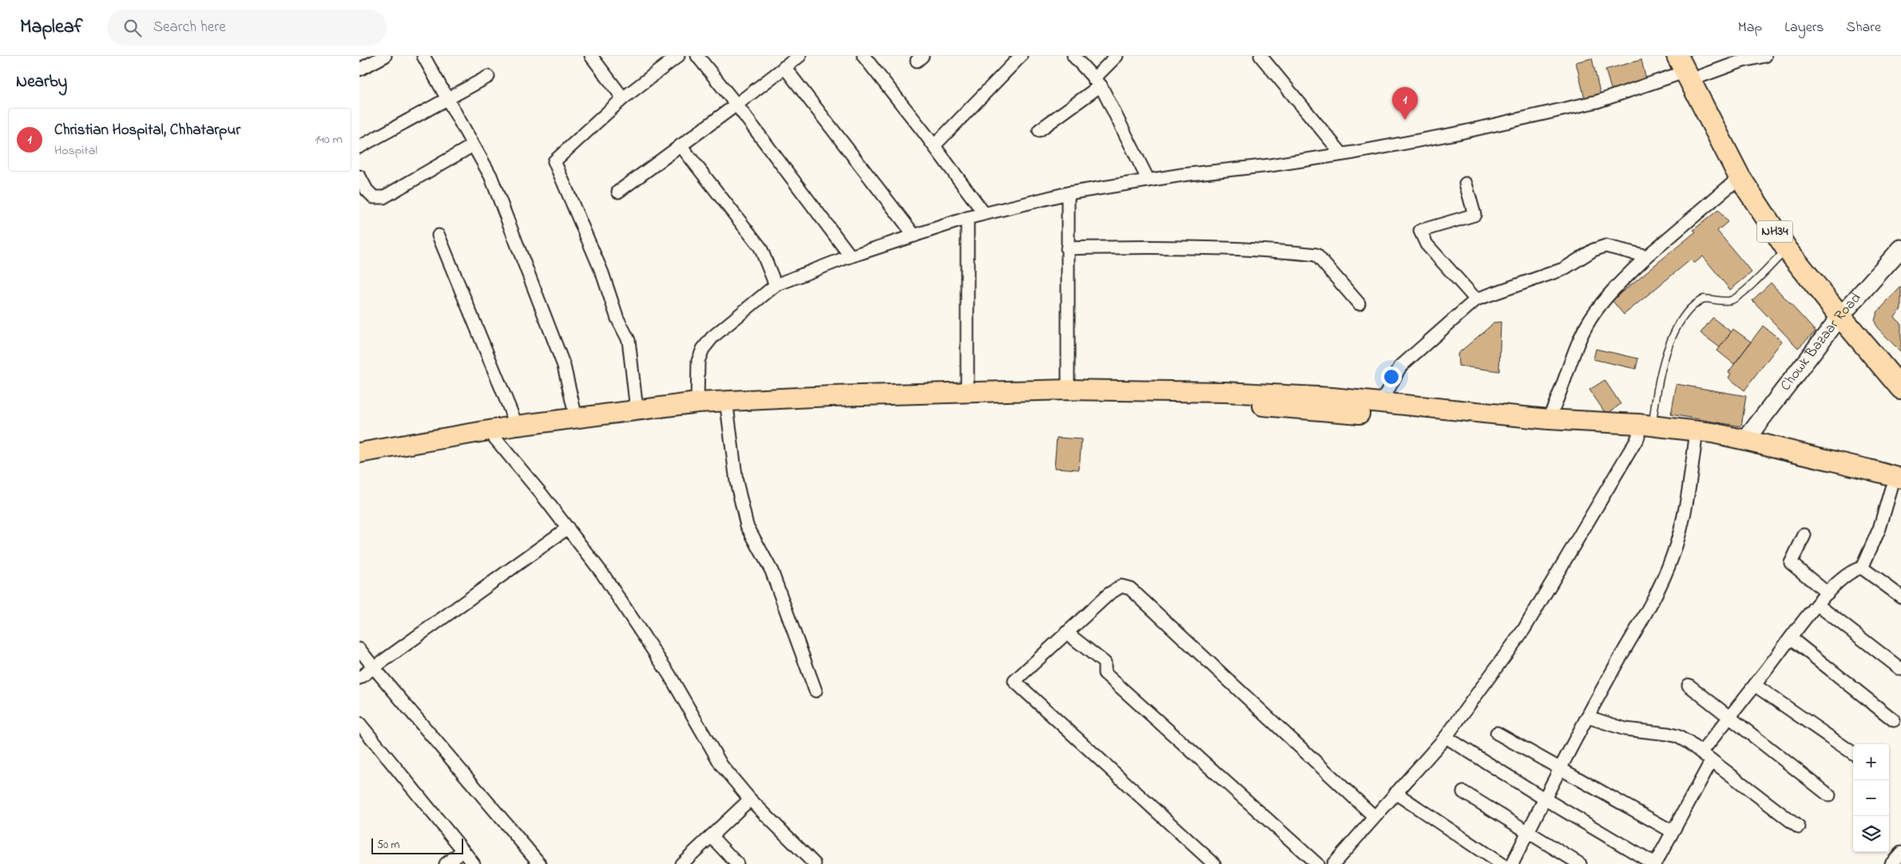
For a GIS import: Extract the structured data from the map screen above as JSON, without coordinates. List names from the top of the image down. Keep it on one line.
{"streets":{"highway":["NH34"],"main road":["Chowk Bazaar Road"]},"crossings":[["NH34","Chowk Bazaar Road"]],"scale_bar":"50 m","page":{"header":"Mapleaf","search":"Search here","nav":["Map","Layers","Share"],"heading":"Nearby","pins":"1","list":[{"mark":"1","name":"Christian Hospital, Chhatarpur","note":"Hospital","value":"140 m"}],"map_buttons":["+","−"],"scale":"50 m"}}
